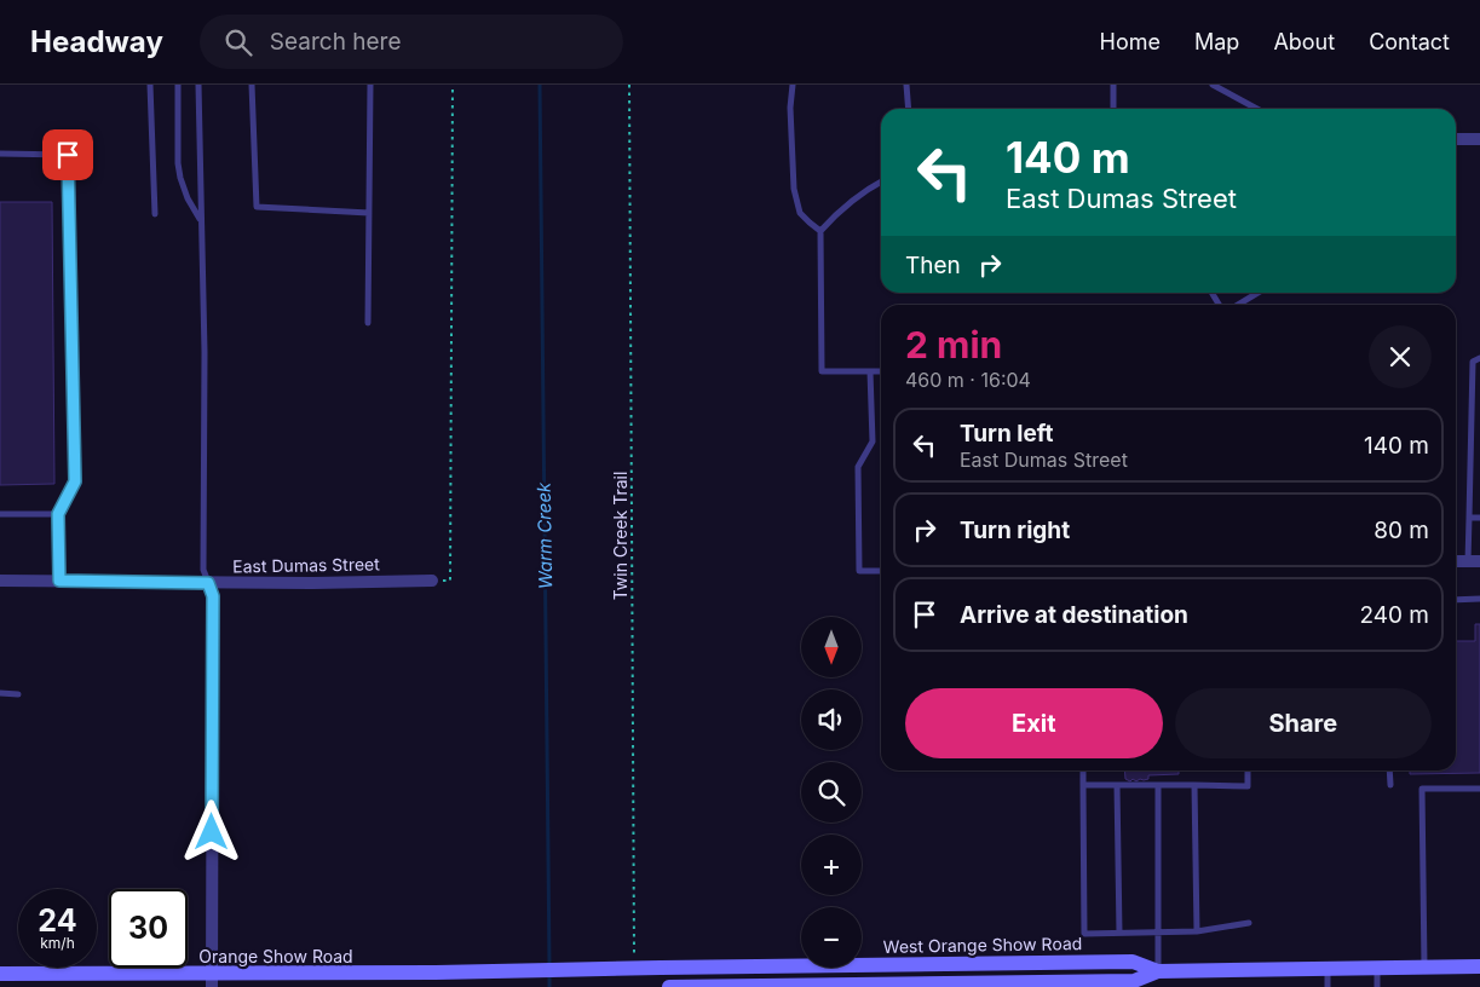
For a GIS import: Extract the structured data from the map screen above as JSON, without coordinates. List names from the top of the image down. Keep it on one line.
{"streets":{"main road":["West Orange Show Road","Orange Show Road"],"street":["East Dumas Street"],"path":["Twin Creek Trail"]},"crossings":[["West Orange Show Road","Orange Show Road"]],"water":["Warm Creek"],"north":"bottom","page":{"header":"Headway","search":"Search here","nav":["Home","Map","About","Contact"],"turn":["140 m","East Dumas Street"],"then":"Then","heading":["2 min","460 m · 16:04"],"list":[{"name":"Turn left","note":"East Dumas Street","value":"140 m"},{"name":"Turn right","value":"80 m"},{"name":"Arrive at destination","value":"240 m"}],"map_buttons":["+","−"],"buttons":["Exit","Share"],"speed":"24 km/h","limit":"30"}}
